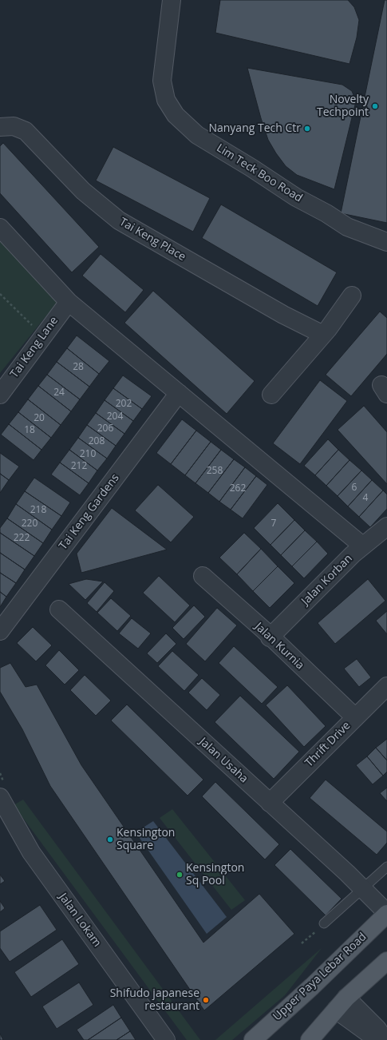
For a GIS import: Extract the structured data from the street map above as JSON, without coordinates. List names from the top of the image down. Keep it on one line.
{"streets":{"main road":["Upper Paya Lebar Road"],"street":["Lim Teck Boo Road","Tai Keng Place","Tai Keng Lane","Tai Keng Gardens","Jalan Korban","Jalan Kurnia","Thrift Drive","Jalan Usaha","Jalan Lokam"]},"crossings":[["Jalan Korban","Jalan Kurnia"],["Jalan Kurnia","Thrift Drive"],["Thrift Drive","Jalan Usaha"],["Jalan Usaha","Upper Paya Lebar Road"]],"places":["Novelty Techpoint","Nanyang Tech Ctr","Kensington Square","Kensington Sq Pool","Shifudo japanese restaurant"],"house_numbers":["28","24","202","204","20","206","18","208","210","212","258","6","262","4","218","220","7","222"]}
